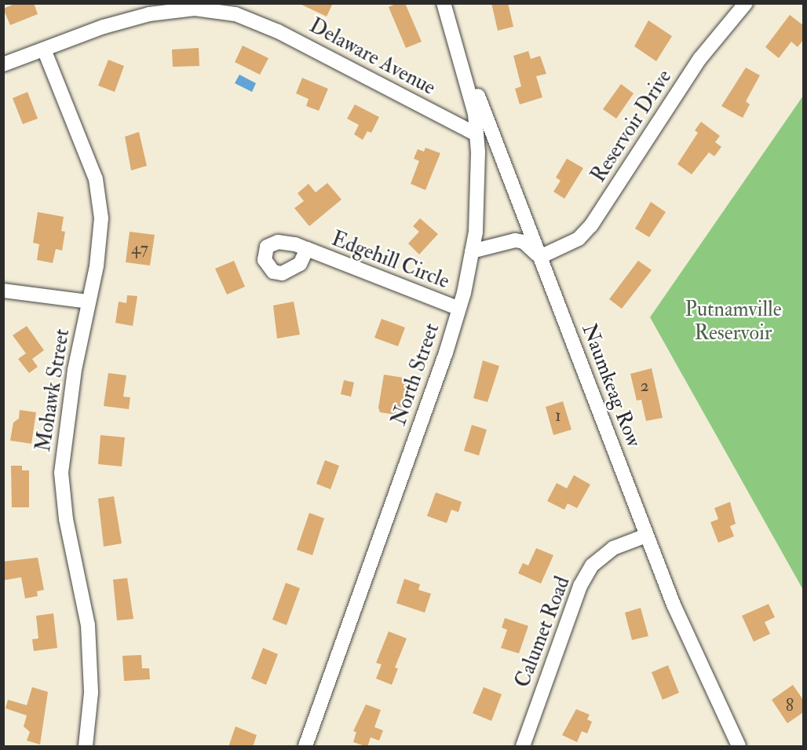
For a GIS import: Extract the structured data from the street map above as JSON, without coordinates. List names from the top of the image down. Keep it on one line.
{"streets":{"street":["Delaware Avenue","Reservoir Drive","Edgehill Circle","North Street","Naumkeag Row","Mohawk Street","Calumet Road"]},"crossings":[["Delaware Avenue","North Street"],["Delaware Avenue","Mohawk Street"],["Reservoir Drive","Naumkeag Row"],["Edgehill Circle","North Street"],["North Street","Naumkeag Row"],["Naumkeag Row","Calumet Road"]],"parks":["Putnamville Reservoir"],"house_numbers":["47","2","1","8"]}
